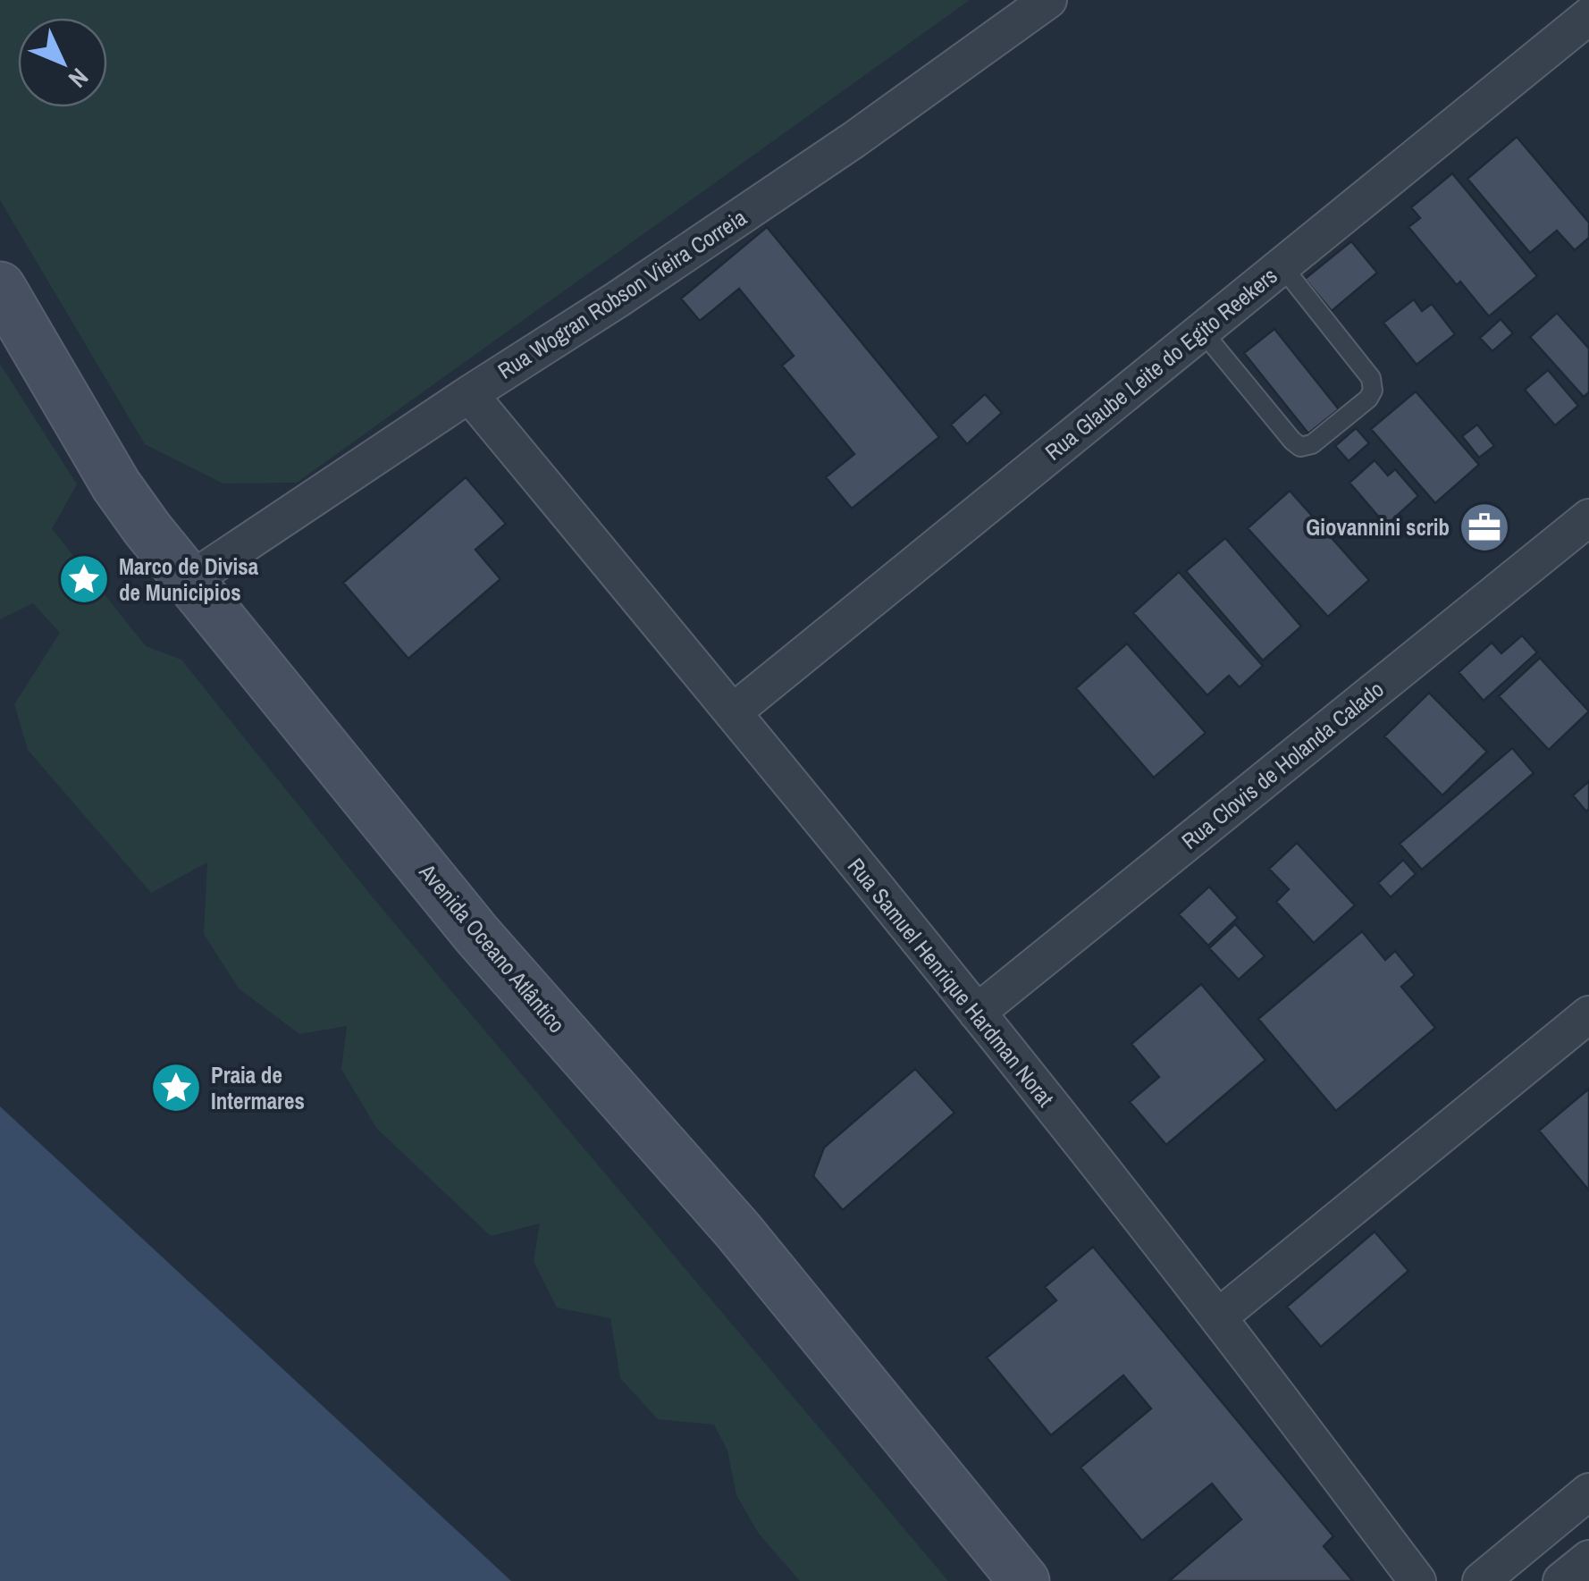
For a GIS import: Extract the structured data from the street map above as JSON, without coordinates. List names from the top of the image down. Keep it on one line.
{"streets":{"main road":["Avenida Oceano Atlântico"],"street":["Rua Wogran Robson Vieira Correia","Rua Glaube Leite do Egito Reekers","Rua Clovis de Holanda Calado","Rua Samuel Henrique Hardman Norat"]},"crossings":[["Rua Wogran Robson Vieira Correia","Avenida Oceano Atlântico"],["Rua Wogran Robson Vieira Correia","Rua Samuel Henrique Hardman Norat"],["Rua Glaube Leite do Egito Reekers","Rua Samuel Henrique Hardman Norat"],["Rua Clovis de Holanda Calado","Rua Samuel Henrique Hardman Norat"]],"places":{"office":["Giovannini scrib"],"place":["Marco de Divisa de Municipios","Praia de Intermares"]},"north":"bottom right"}
